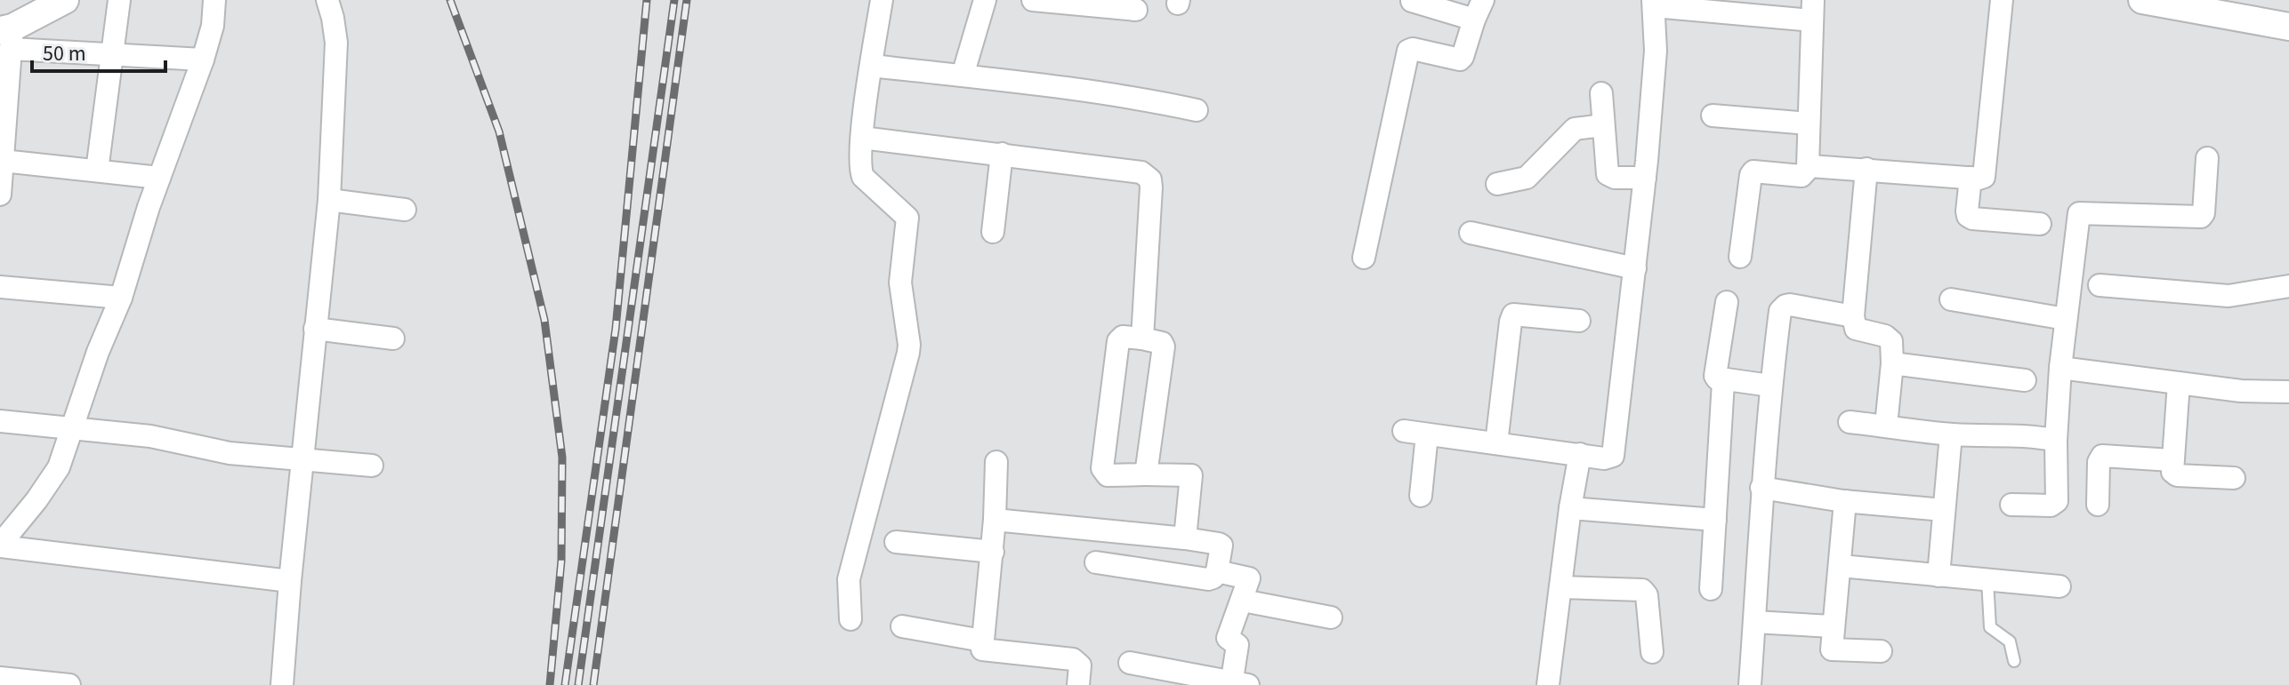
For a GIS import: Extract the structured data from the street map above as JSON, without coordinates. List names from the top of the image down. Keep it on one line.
{"scale_bar":"50 m"}
